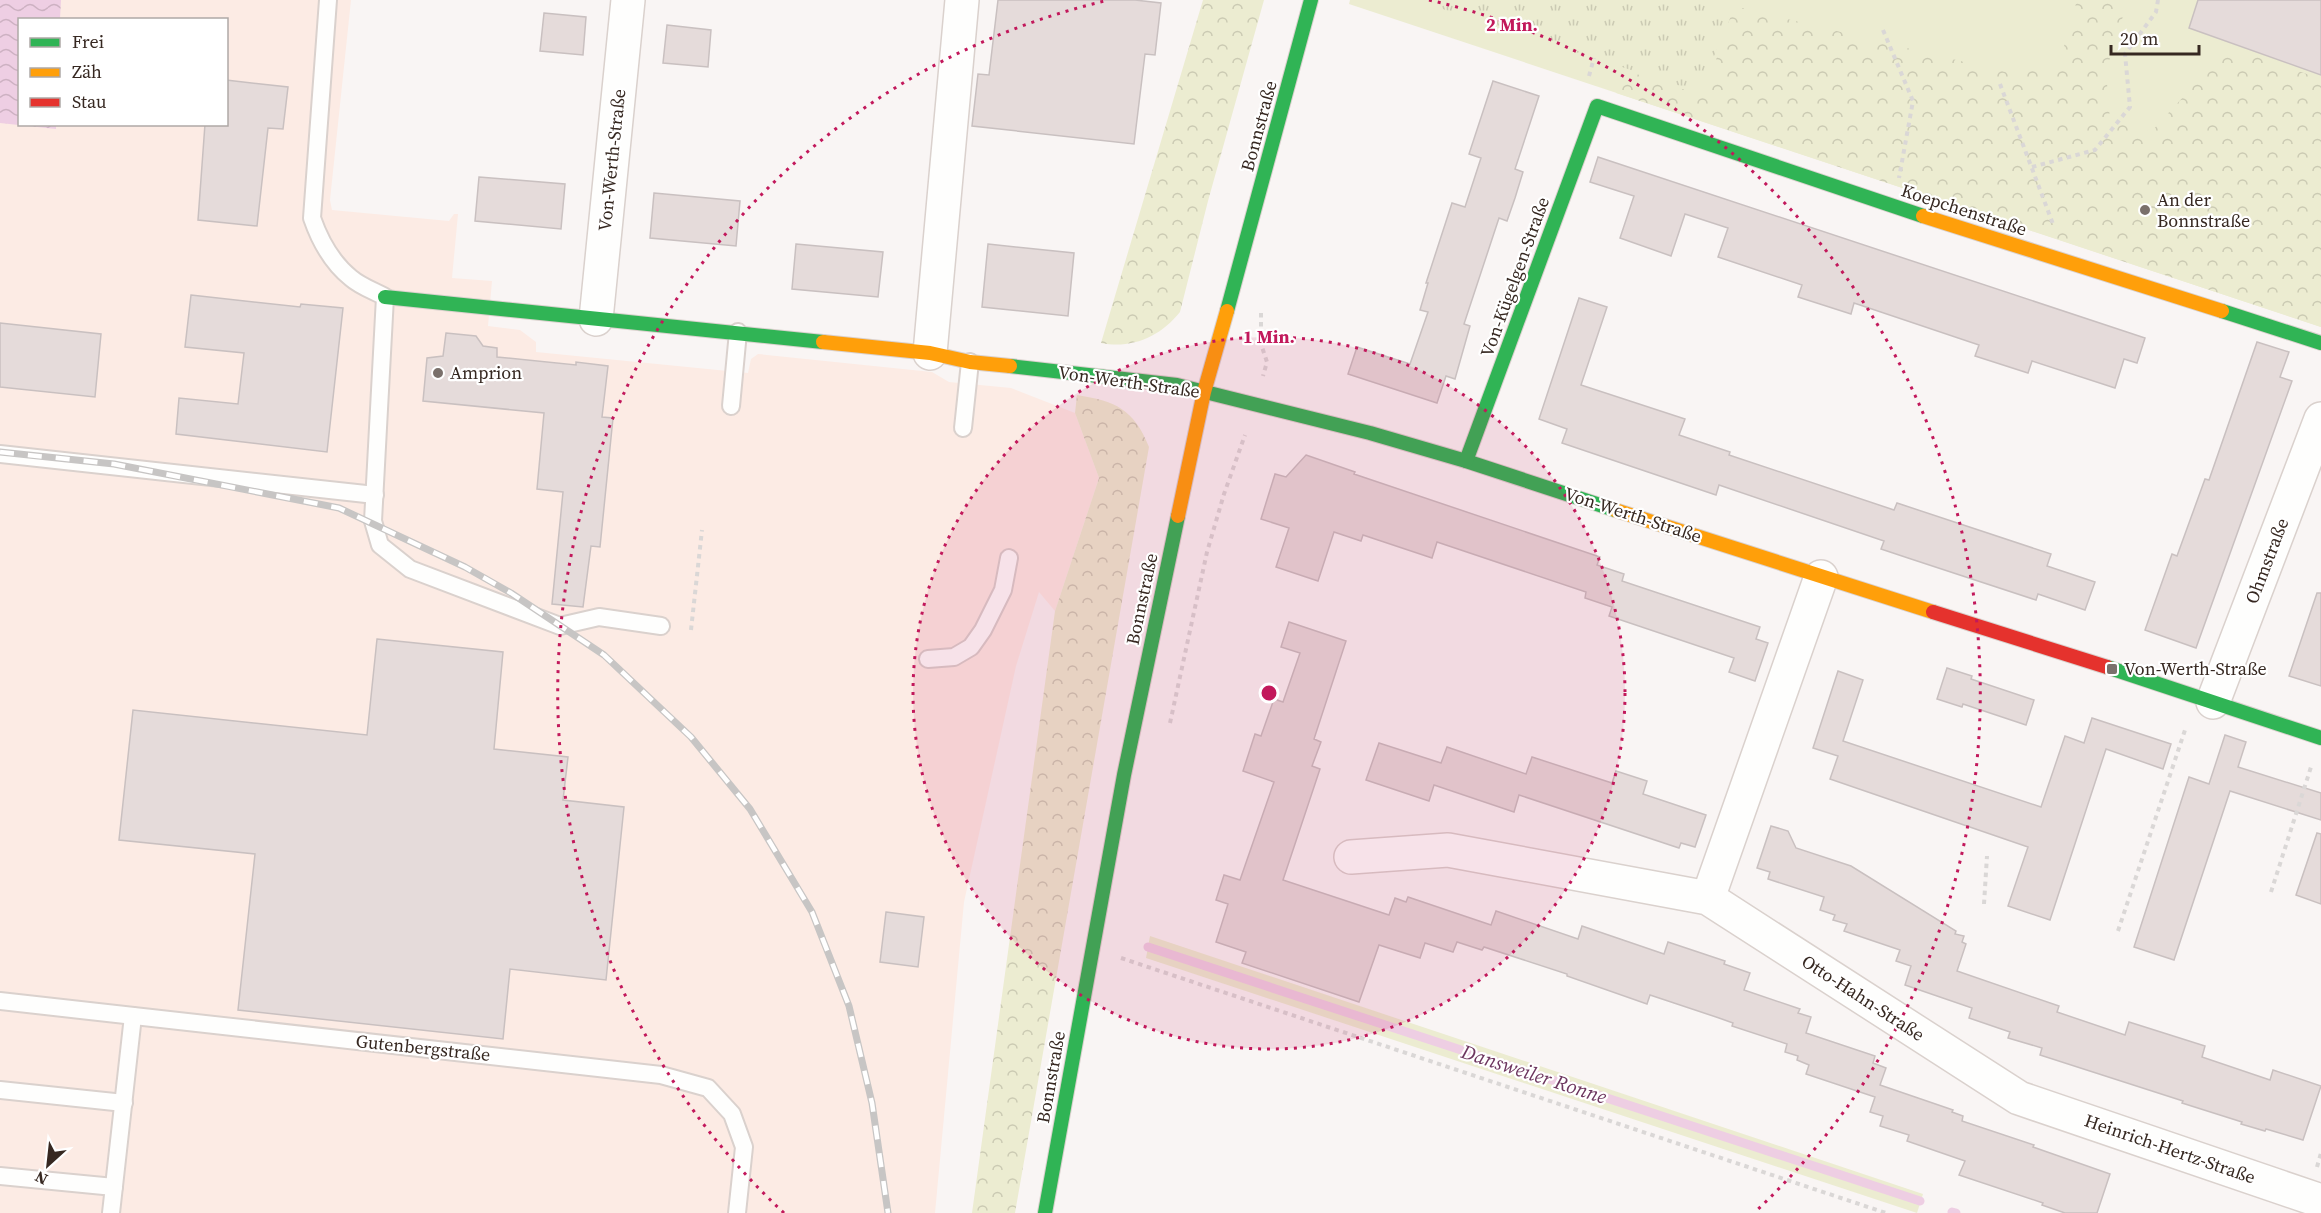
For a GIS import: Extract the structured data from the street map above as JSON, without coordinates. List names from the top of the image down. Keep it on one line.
{"streets":{"street":["Bonnstraße","Von-Werth-Straße","Koepchenstraße","Von-Kügelgen-Straße","Ohmstraße","Otto-Hahn-Straße","Heinrich-Hertz-Straße"],"lane":["Gutenbergstraße"]},"crossings":[["Bonnstraße","Von-Werth-Straße"],["Von-Werth-Straße","Von-Kügelgen-Straße"],["Von-Werth-Straße","Ohmstraße"],["Koepchenstraße","Von-Kügelgen-Straße"],["Otto-Hahn-Straße","Heinrich-Hertz-Straße"]],"water":["Dansweiler Ronne"],"places":{"other":["An der Bonnstraße","Amprion"],"transit":["Von-Werth-Straße"]},"legend":["Frei","Zäh","Stau"],"scale_bar":"20 m","north":"bottom left","rings":["2 Min.","1 Min."]}
